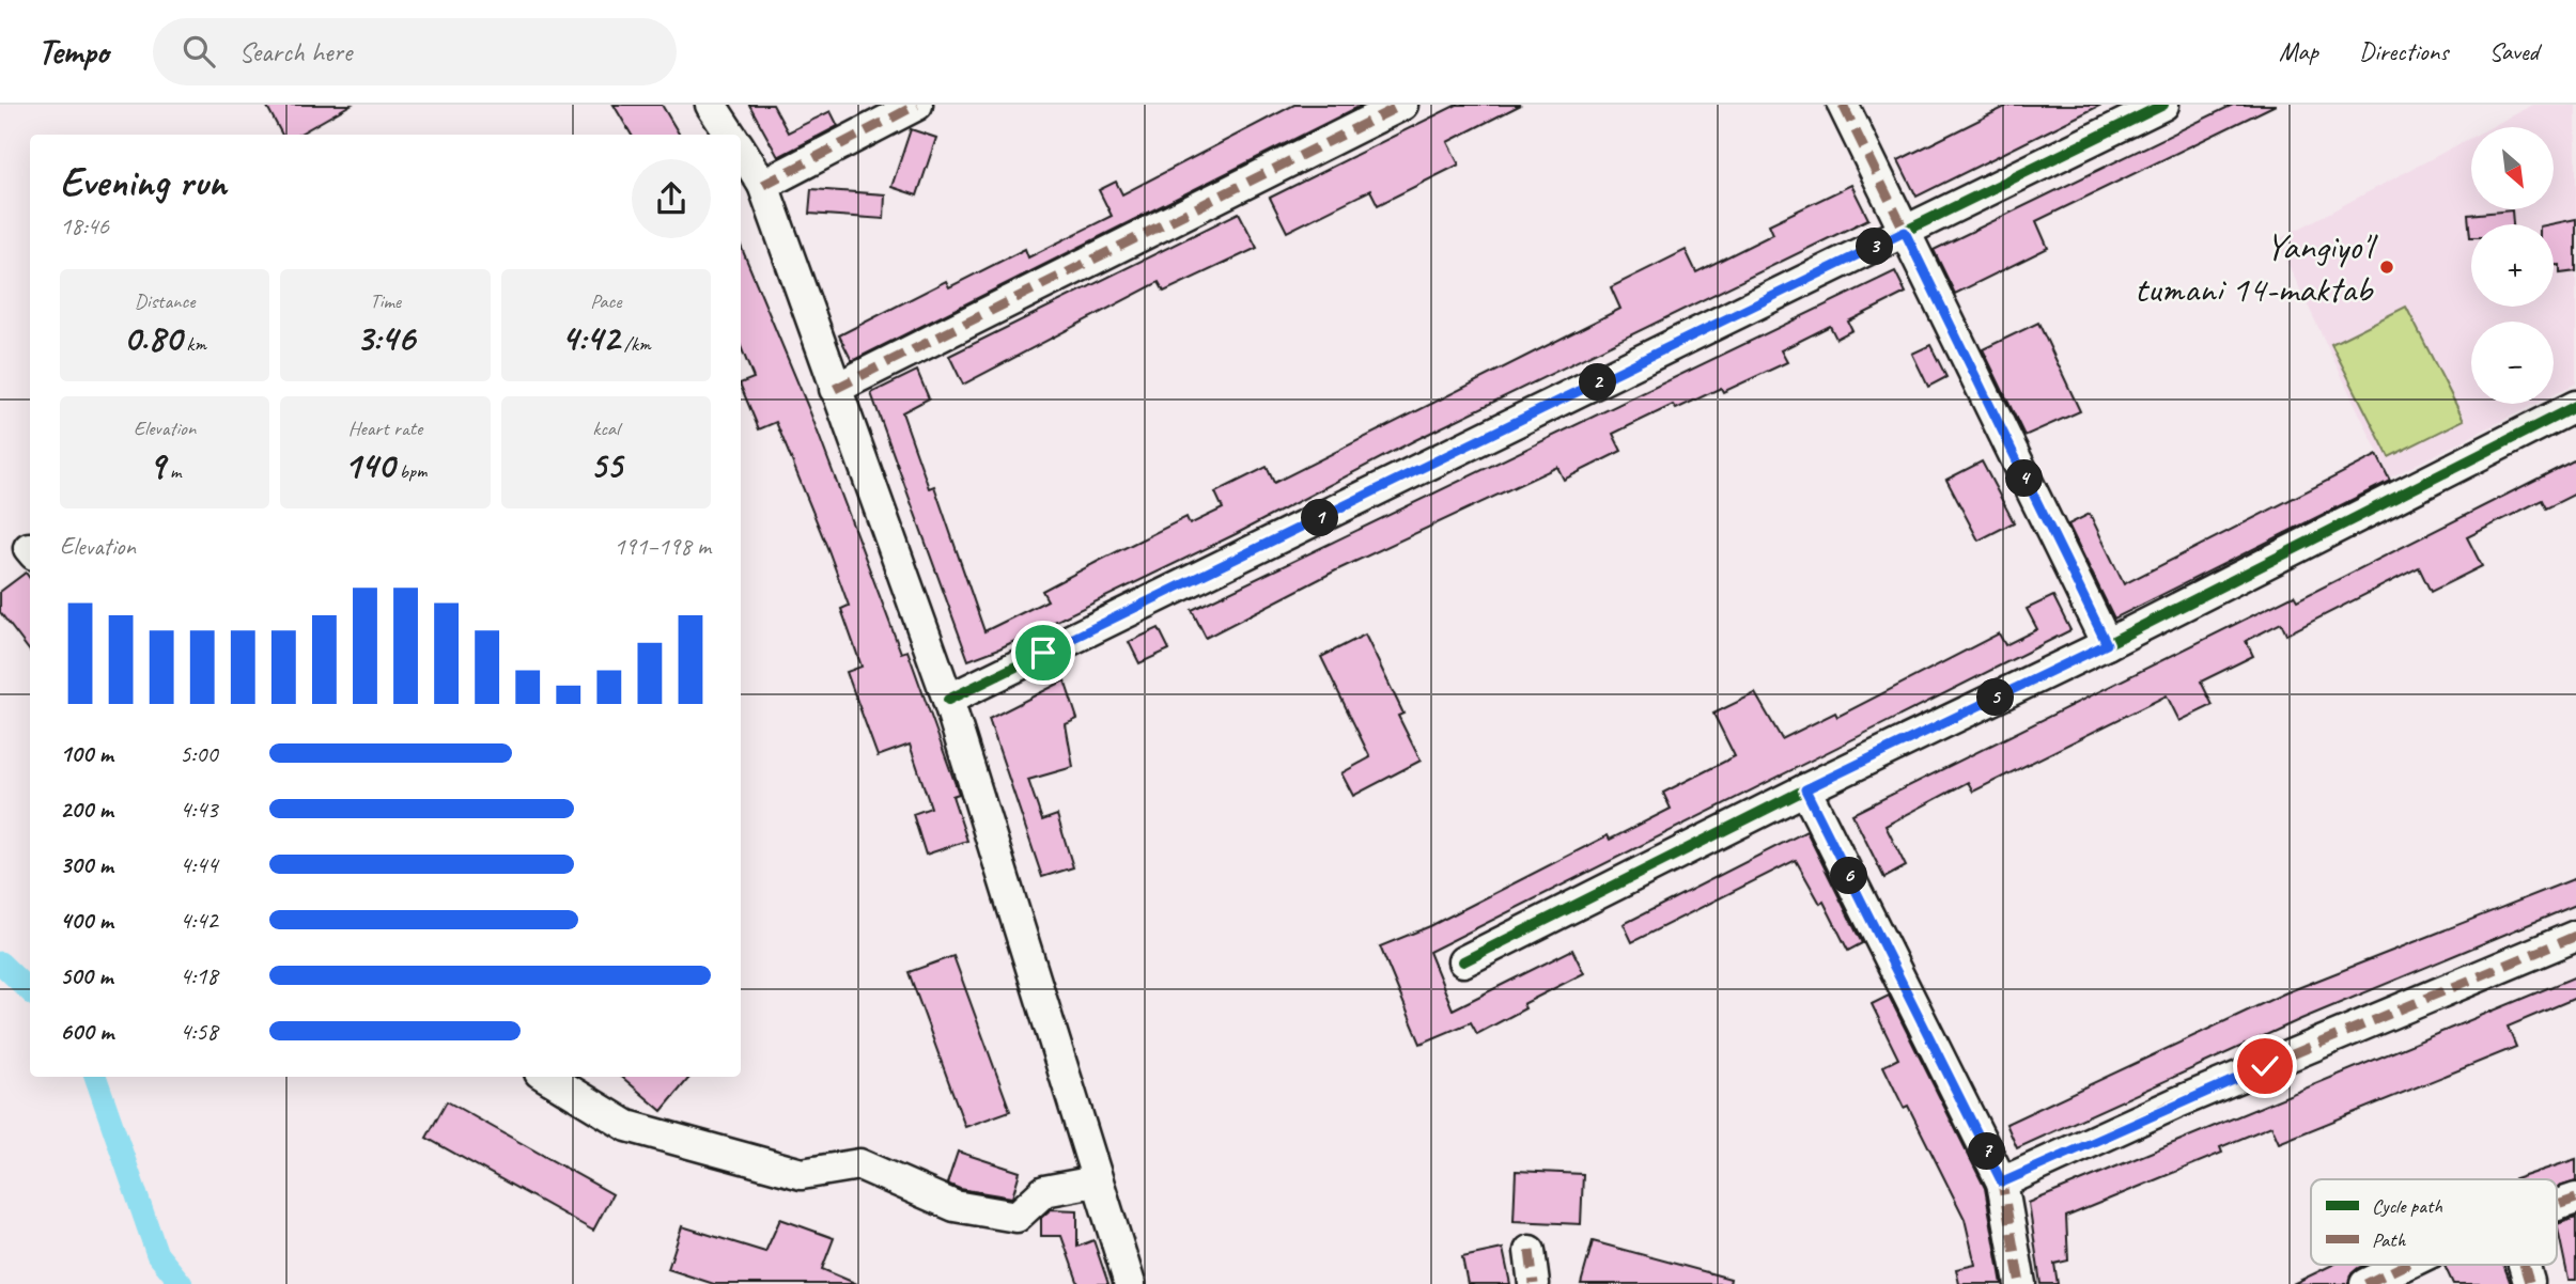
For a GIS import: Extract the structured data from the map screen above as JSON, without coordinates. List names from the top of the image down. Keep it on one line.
{"places":["Yangiyo'l tumani 14-maktab"],"legend":["Cycle path","Path"],"north":"bottom right","page":{"header":"Tempo","search":"Search here","nav":["Map","Directions","Saved"],"map_buttons":["+","−"],"heading":["Evening run","18:46"],"pins":["3","2","4","1","5","6","7"],"stats":[["Distance","0.80 km"],["Time","3:46"],["Pace","4:42 /km"],["Elevation","9 m"],["Heart rate","140 bpm"],["kcal","55"]],"chart":["Elevation","191–198 m"],"list":[{"name":"100 m","note":"5:00"},{"name":"200 m","note":"4:43"},{"name":"300 m","note":"4:44"},{"name":"400 m","note":"4:42"},{"name":"500 m","note":"4:18"},{"name":"600 m","note":"4:58"}]}}
